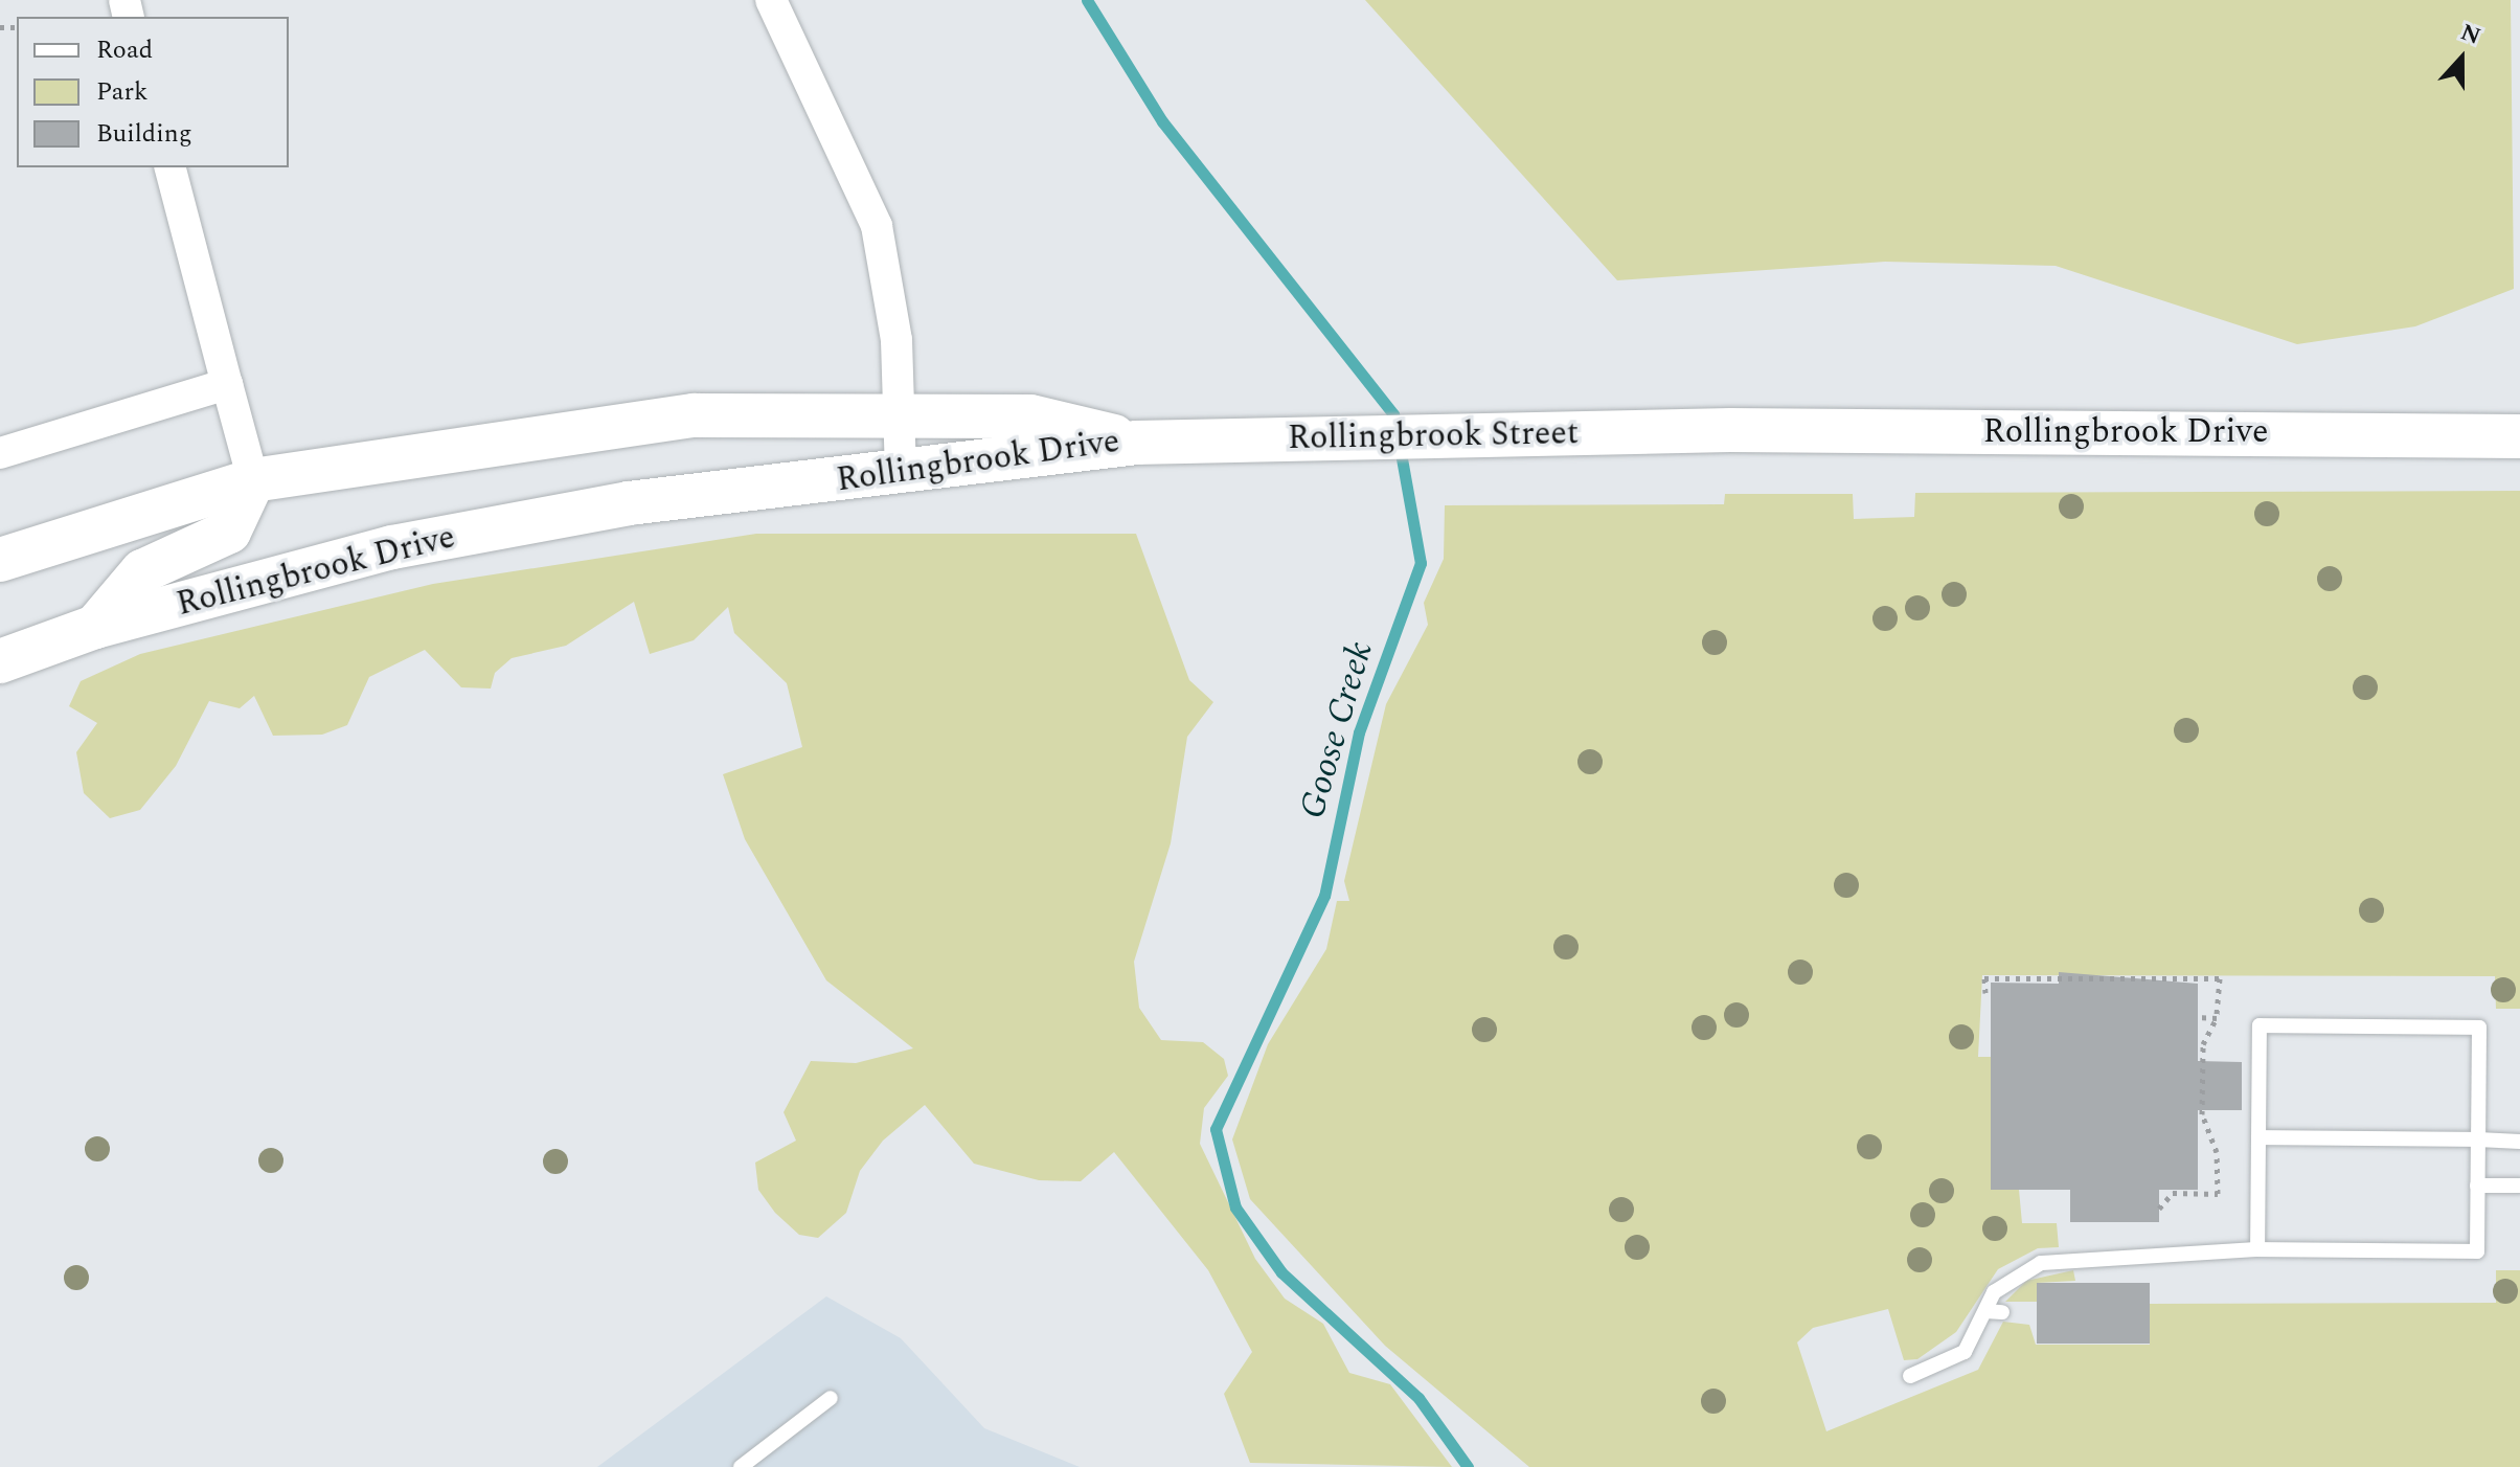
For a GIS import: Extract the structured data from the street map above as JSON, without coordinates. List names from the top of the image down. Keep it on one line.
{"streets":{"main road":["Rollingbrook Drive","Rollingbrook Street"]},"crossings":[["Rollingbrook Drive","Rollingbrook Street"]],"water":["Goose Creek"],"legend":["Road","Park","Building"],"north":"top"}
